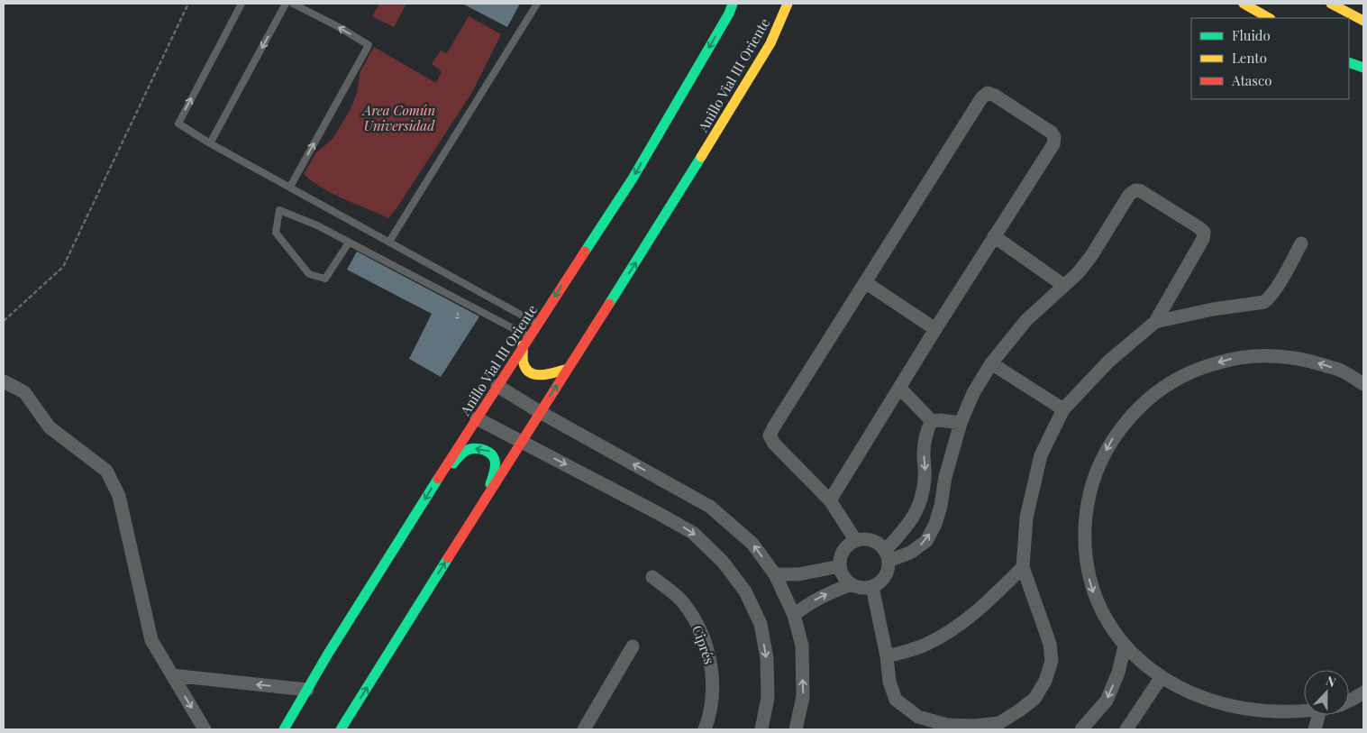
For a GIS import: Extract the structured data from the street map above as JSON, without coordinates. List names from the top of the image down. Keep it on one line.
{"streets":{"main road":["Anillo Vial III Oriente"],"street":["Ciprés"]},"parks":["Area Común Universidad"],"house_numbers":["2"],"legend":["Fluido","Lento","Atasco"],"north":"top"}
